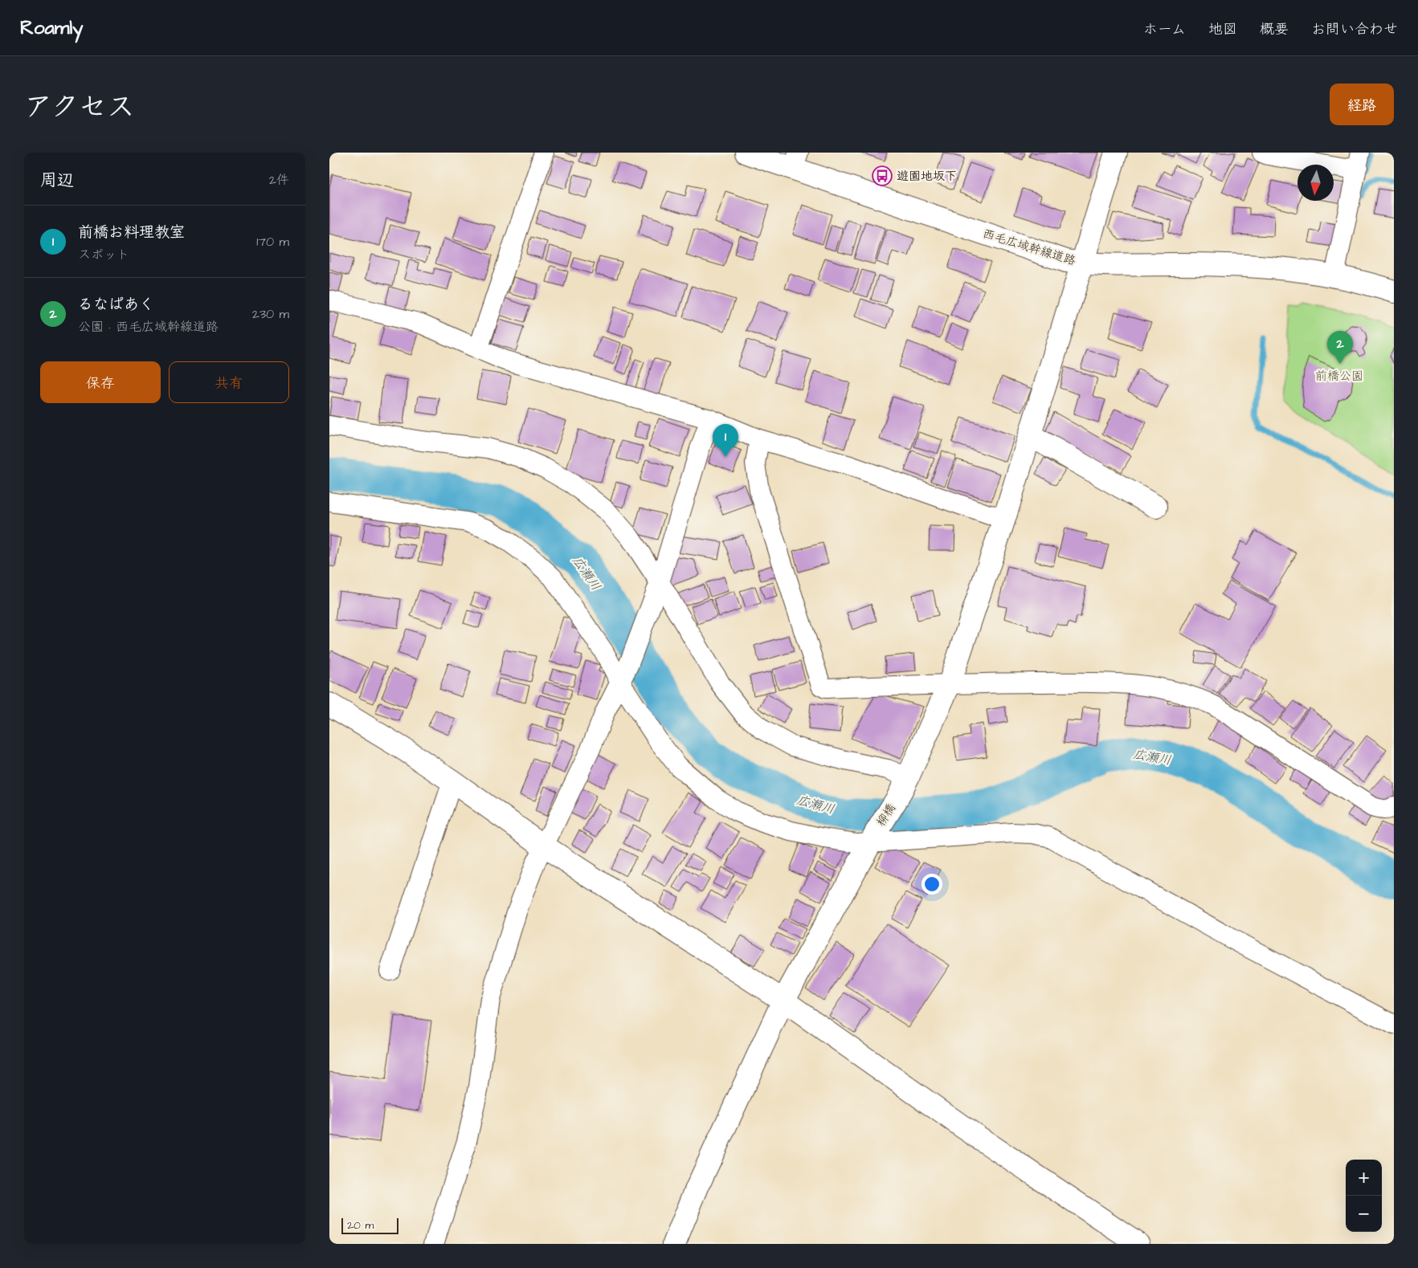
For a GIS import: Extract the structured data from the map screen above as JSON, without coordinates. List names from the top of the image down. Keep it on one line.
{"streets":{"street":["西毛広域幹線道路","柳橋"]},"crossings":[["西毛広域幹線道路","柳橋"]],"water":["広瀬川"],"parks":["前橋公園"],"places":{"bus stop":["遊園地坂下"]},"scale_bar":"20 m","north":"bottom","page":{"header":"Roamly","nav":["ホーム","地図","概要","お問い合わせ"],"title":"アクセス","buttons":["経路",["保存","共有"]],"heading":["周辺","2件"],"list":[{"mark":"1","name":"前橋お料理教室","note":"スポット","value":"170 m"},{"mark":"2","name":"るなぱあく","note":"公園 · 西毛広域幹線道路","value":"230 m"}],"pins":["2","1"],"map_buttons":["+","−"],"scale":"20 m"}}
